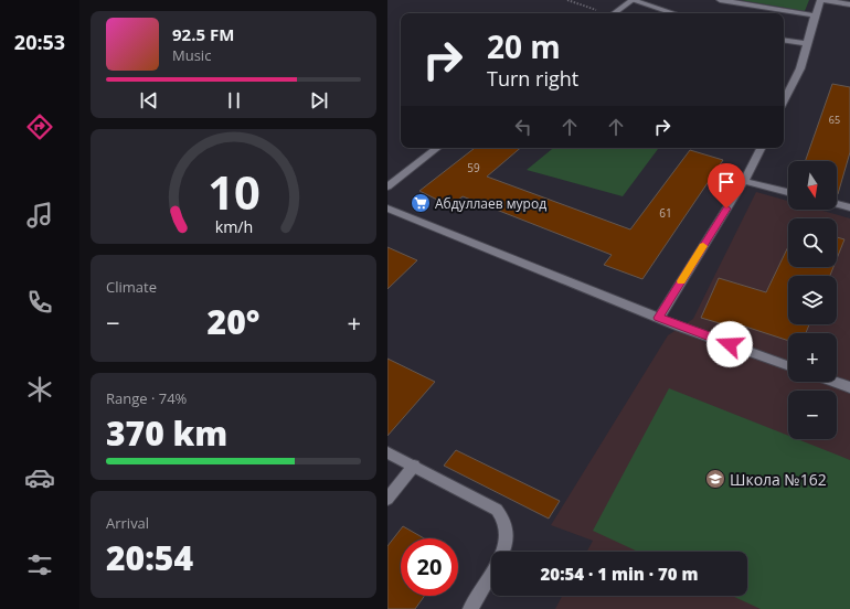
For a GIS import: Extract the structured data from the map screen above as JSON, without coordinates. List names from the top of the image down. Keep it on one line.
{"places":{"supermarket":["Абдуллаев мурод"],"school or university":["Школа №162"]},"house_numbers":["65","59","61"],"north":"bottom","page":{"tabs":"20:53","turn":["20 m","Turn right"],"song":["92.5 FM","Music"],"map_buttons":["+","−"],"tile":["Climate",["Range · 74%","370 km"],["Arrival","20:54"]],"heat":["−","20°","+"],"limit":"20","trip":"20:54 · 1 min · 70 m","gauge":["10","km/h"]}}
